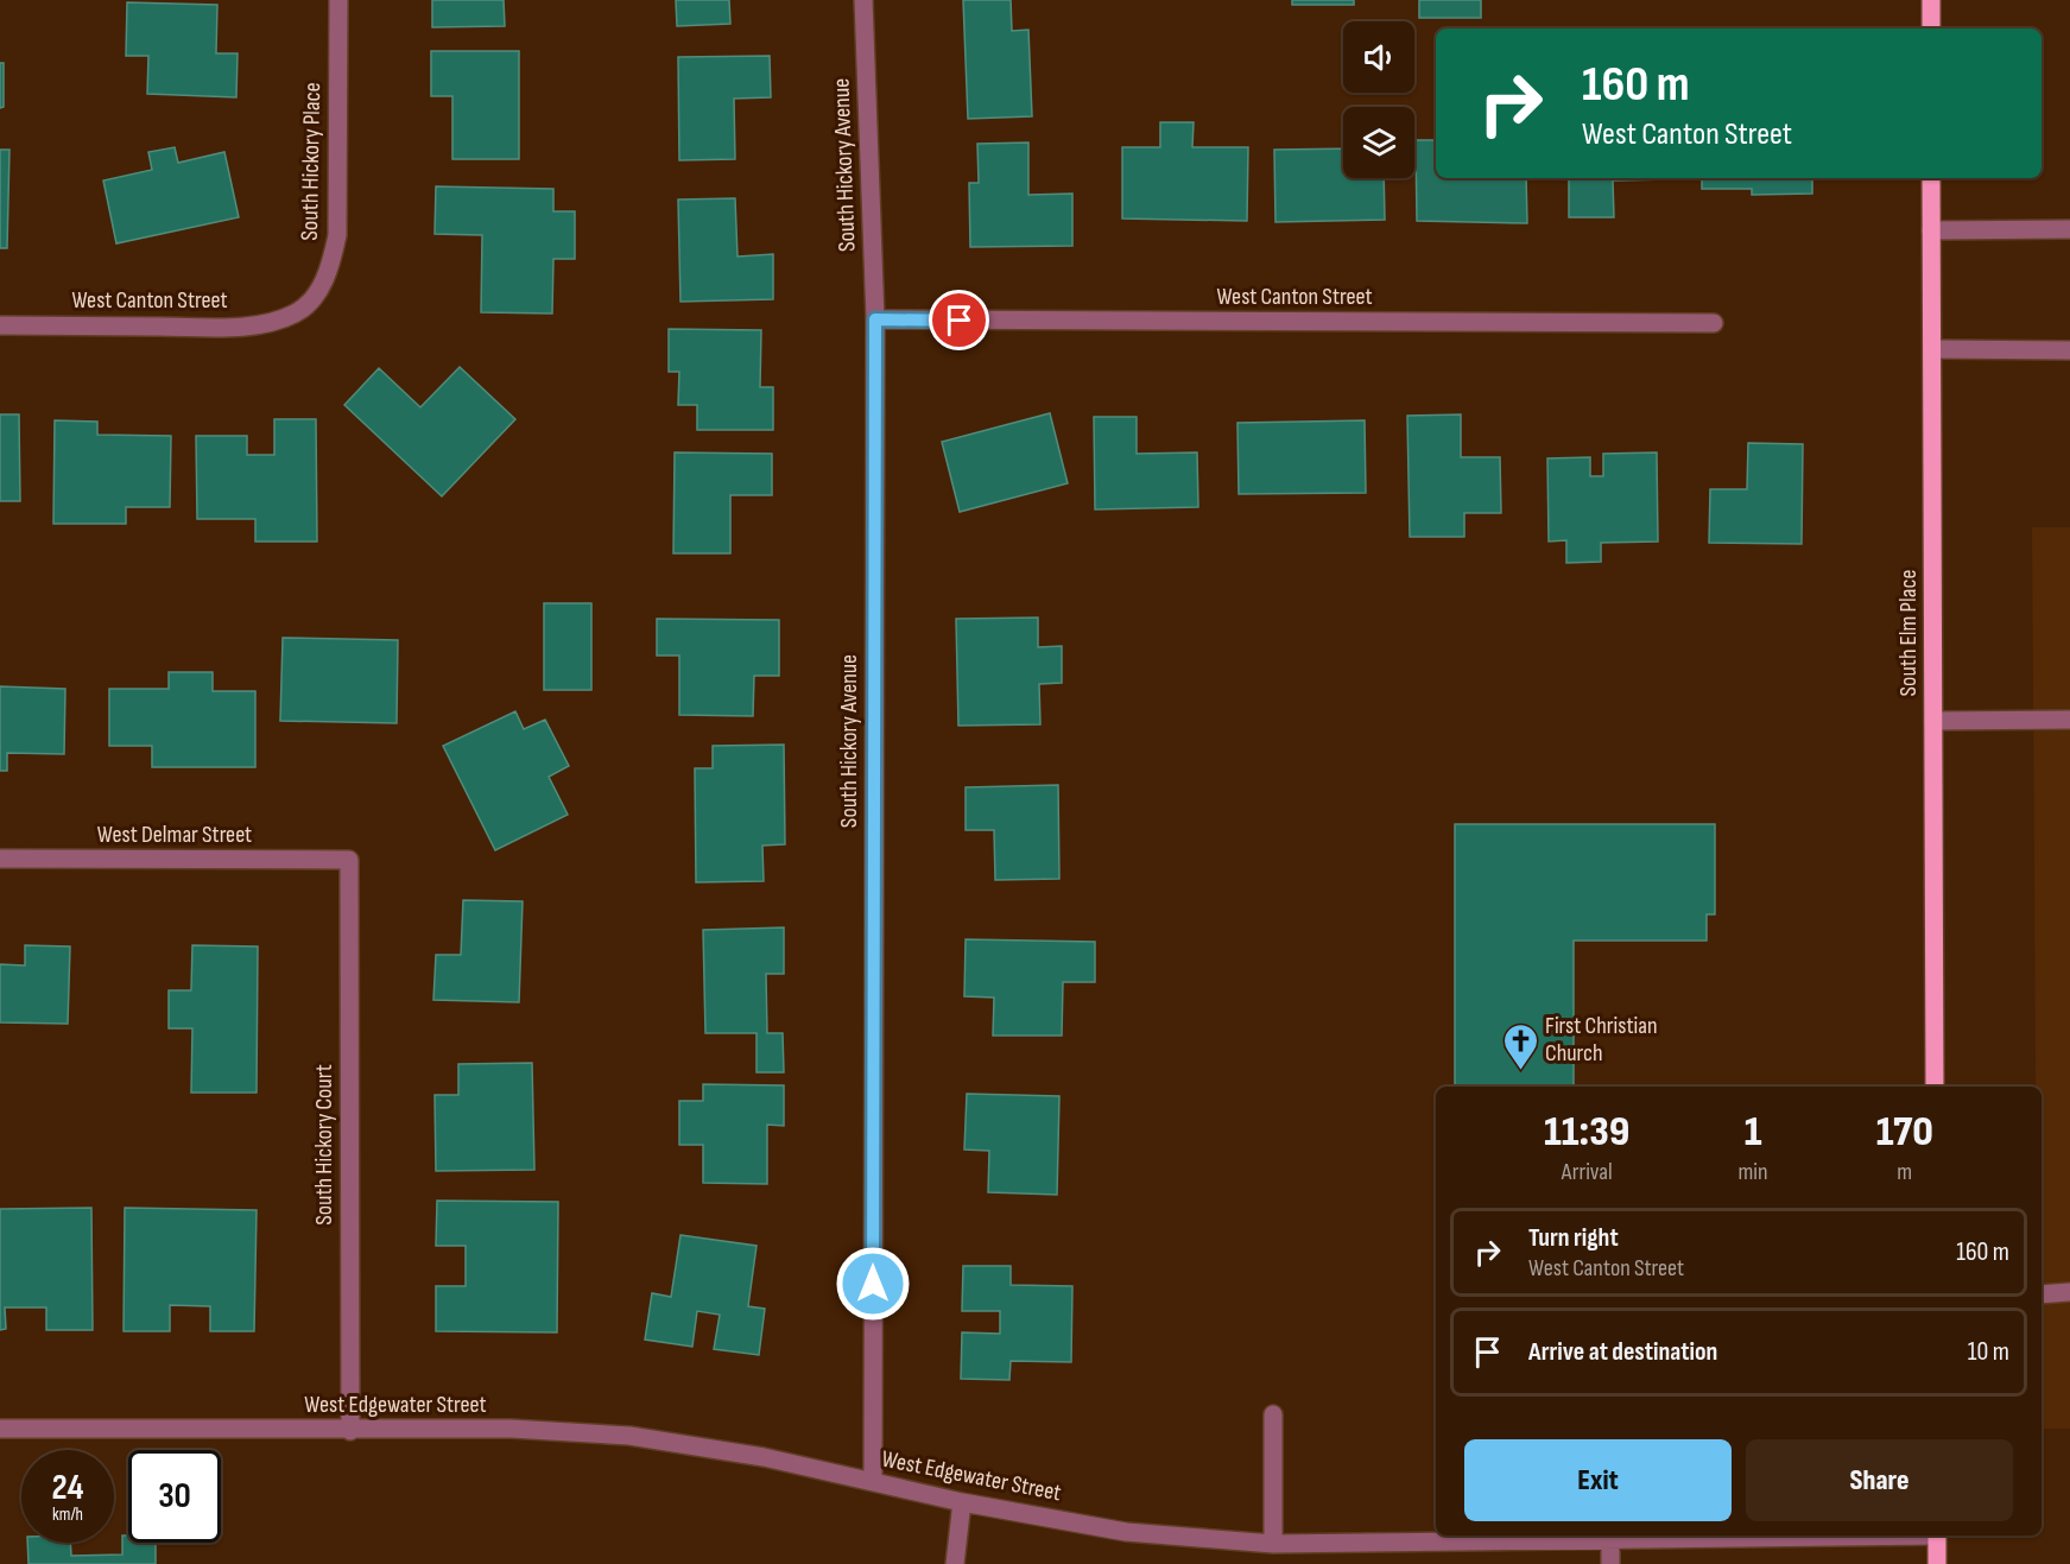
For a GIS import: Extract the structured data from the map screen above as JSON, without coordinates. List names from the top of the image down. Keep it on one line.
{"streets":{"main road":["South Elm Place"],"street":["South Hickory Place","South Hickory Avenue","West Canton Street","West Delmar Street","South Hickory Court","West Edgewater Street"]},"crossings":[["South Hickory Place","West Canton Street"],["South Hickory Avenue","West Canton Street"],["South Hickory Avenue","West Edgewater Street"],["West Delmar Street","South Hickory Court"],["South Hickory Court","West Edgewater Street"]],"places":{"church":["First Christian Church"]},"page":{"turn":["160 m","West Canton Street"],"eta":["11:39","Arrival","1","min","170","m"],"list":[{"name":"Turn right","note":"West Canton Street","value":"160 m"},{"name":"Arrive at destination","value":"10 m"}],"buttons":["Exit","Share"],"speed":"24 km/h","limit":"30"}}
